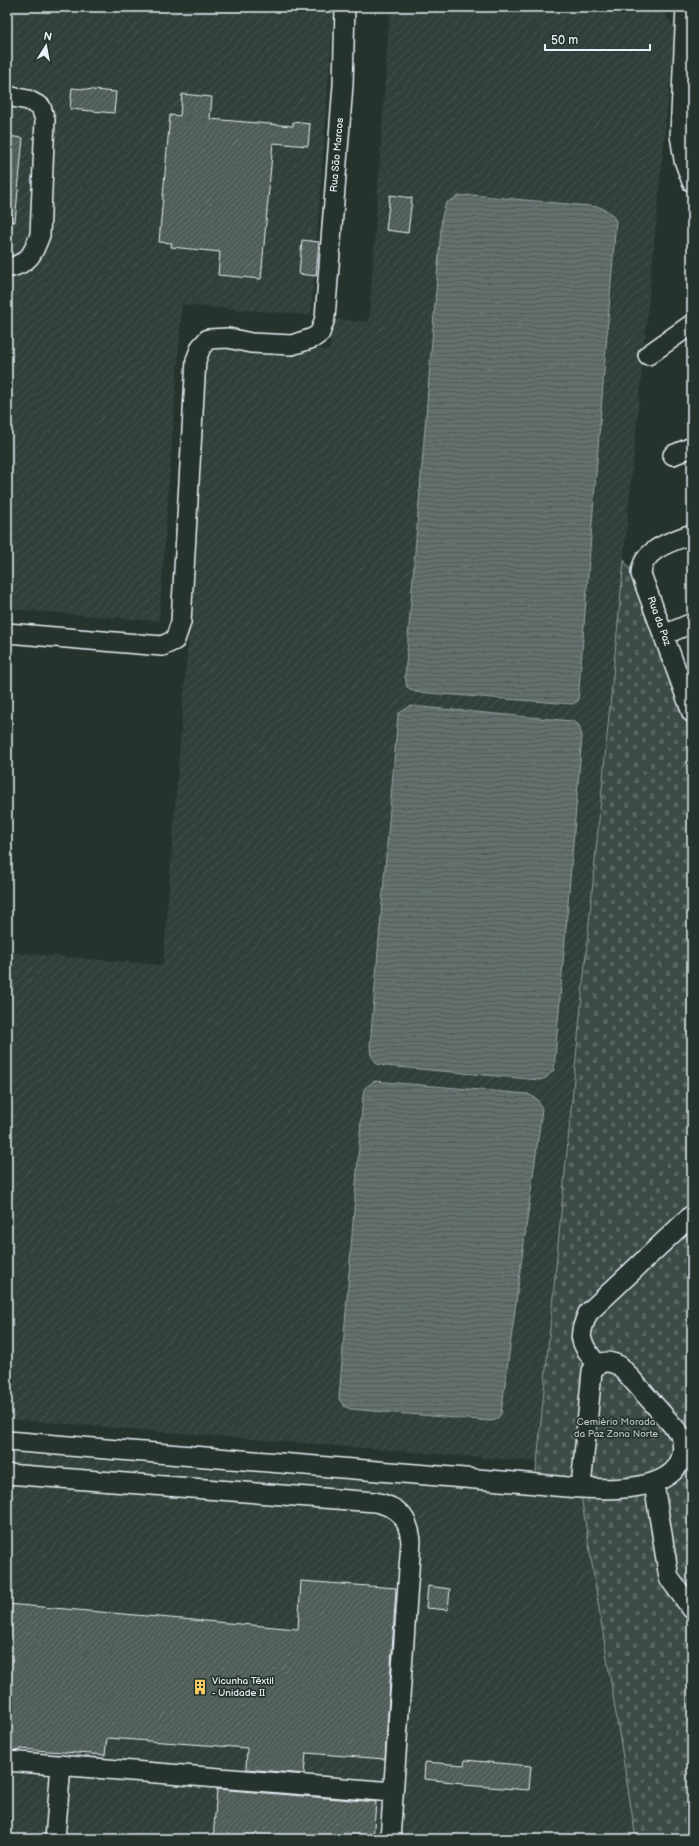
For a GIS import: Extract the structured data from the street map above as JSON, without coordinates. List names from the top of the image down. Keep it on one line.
{"streets":{"street":["Rua São Marcos","Rua da Paz"]},"parks":["Cemiério Morada da Paz Zona Norte"],"places":{"building":["Vicunha Têxtil - Unidade II"]},"scale_bar":"50 m","north":"top"}
